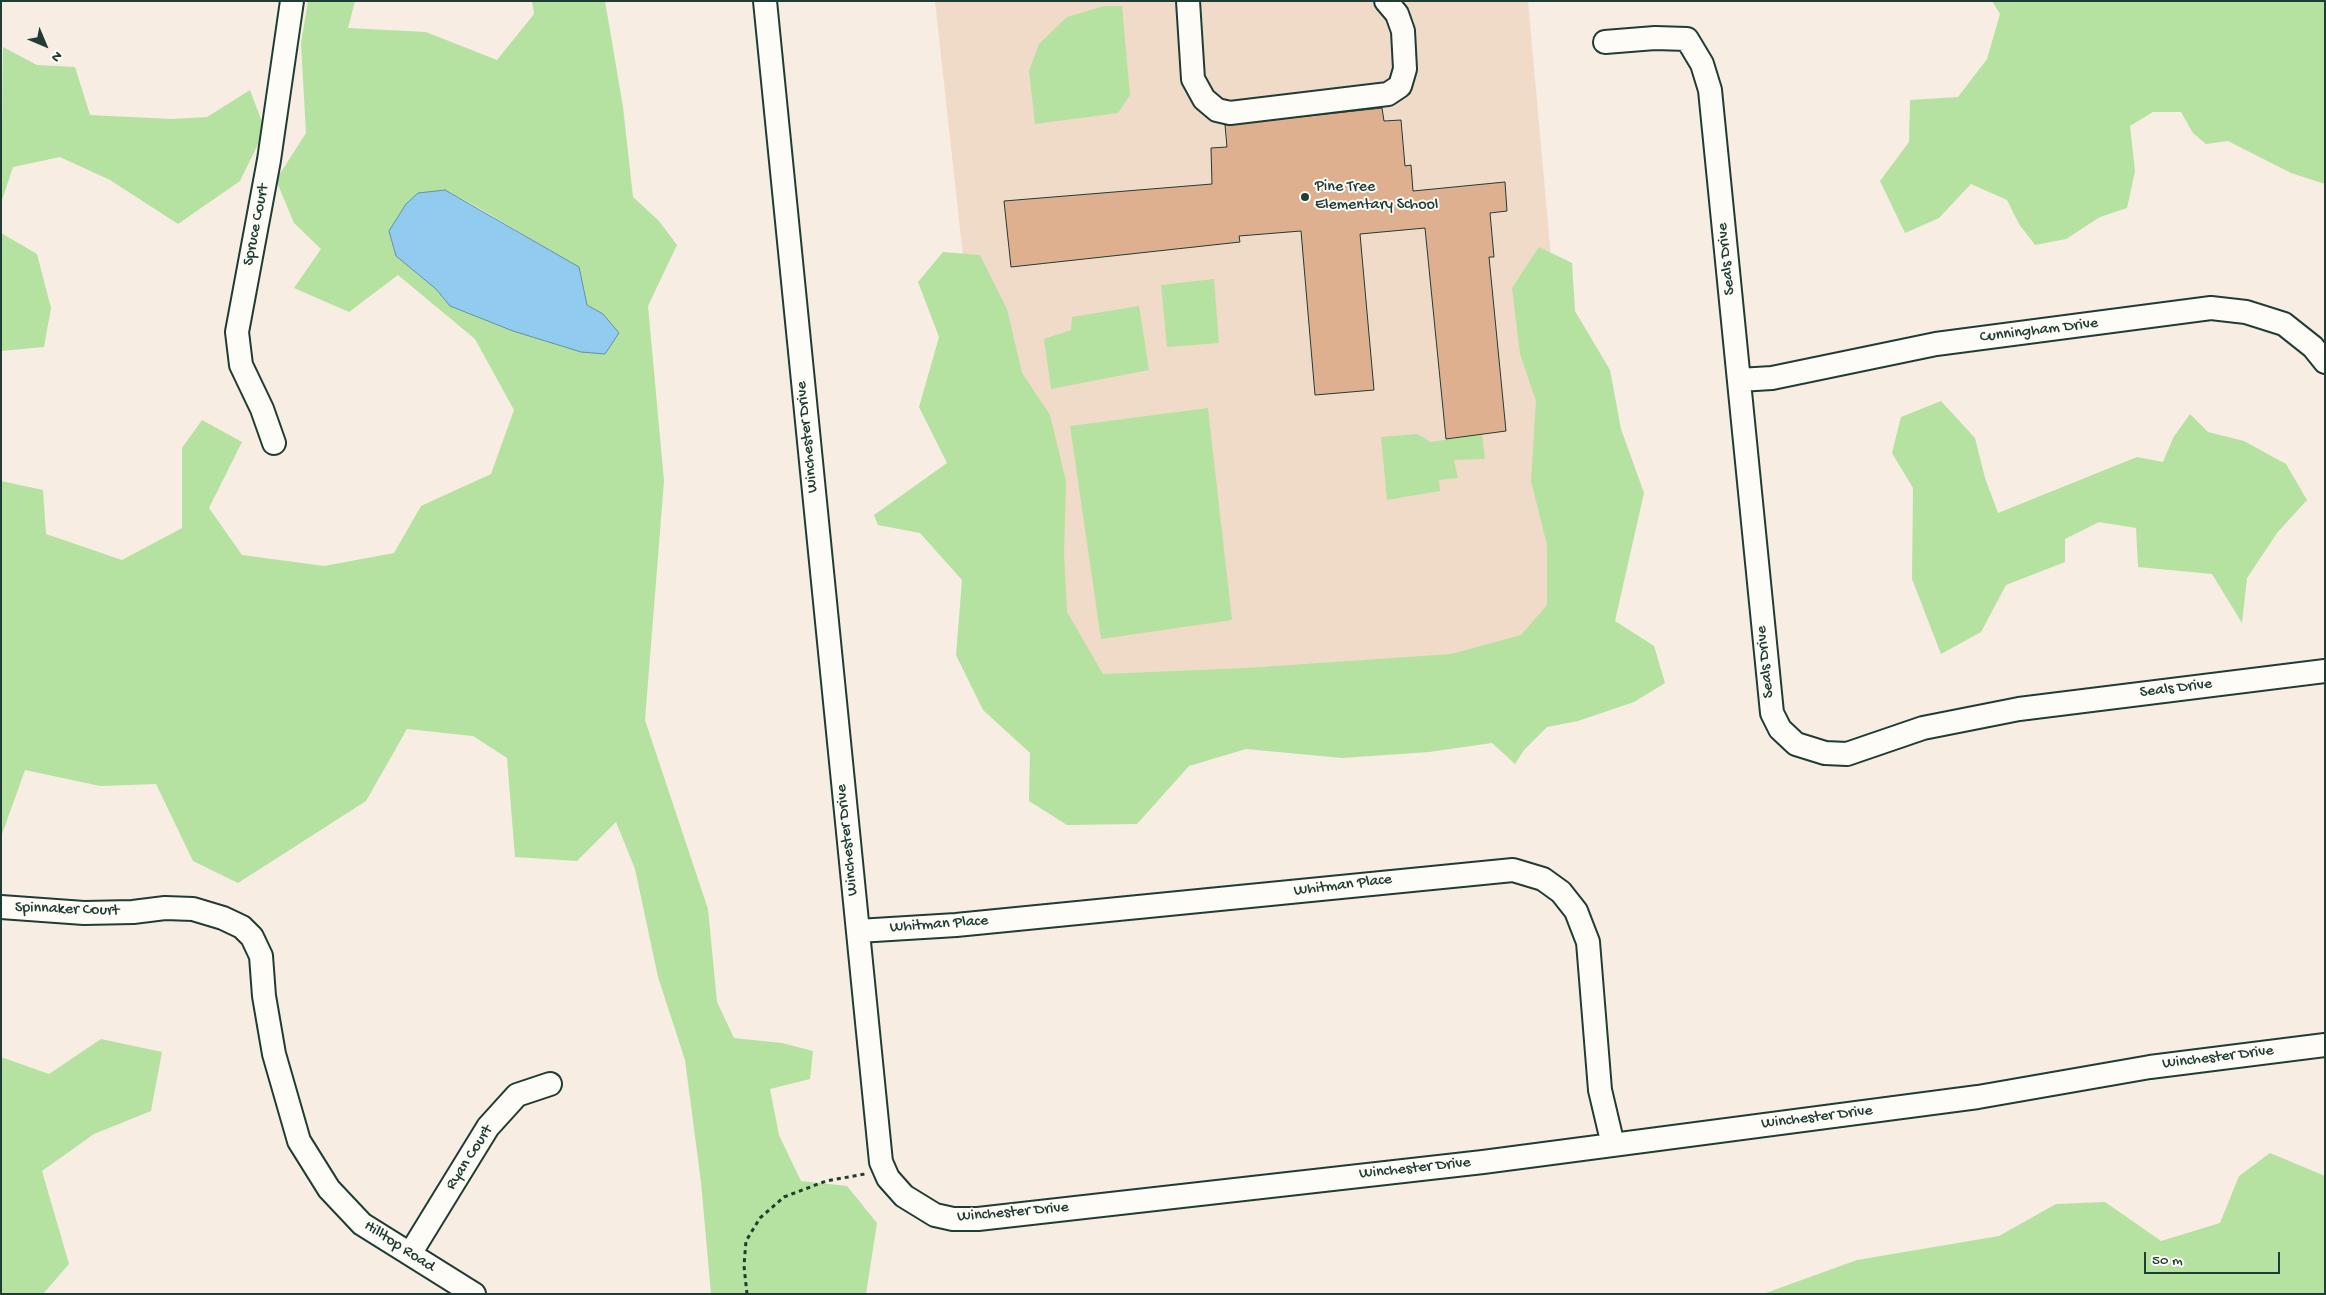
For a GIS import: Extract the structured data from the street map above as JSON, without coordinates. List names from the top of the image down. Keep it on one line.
{"streets":{"street":["Spruce Court","Seals Drive","Cunningham Drive","Winchester Drive","Whitman Place","Spinnaker Court","Ryan Court","Hilltop Road"]},"crossings":[["Seals Drive","Cunningham Drive"],["Winchester Drive","Whitman Place"],["Spinnaker Court","Hilltop Road"],["Ryan Court","Hilltop Road"]],"places":["Pine Tree Elementary School"],"scale_bar":"50 m","north":"bottom right"}
